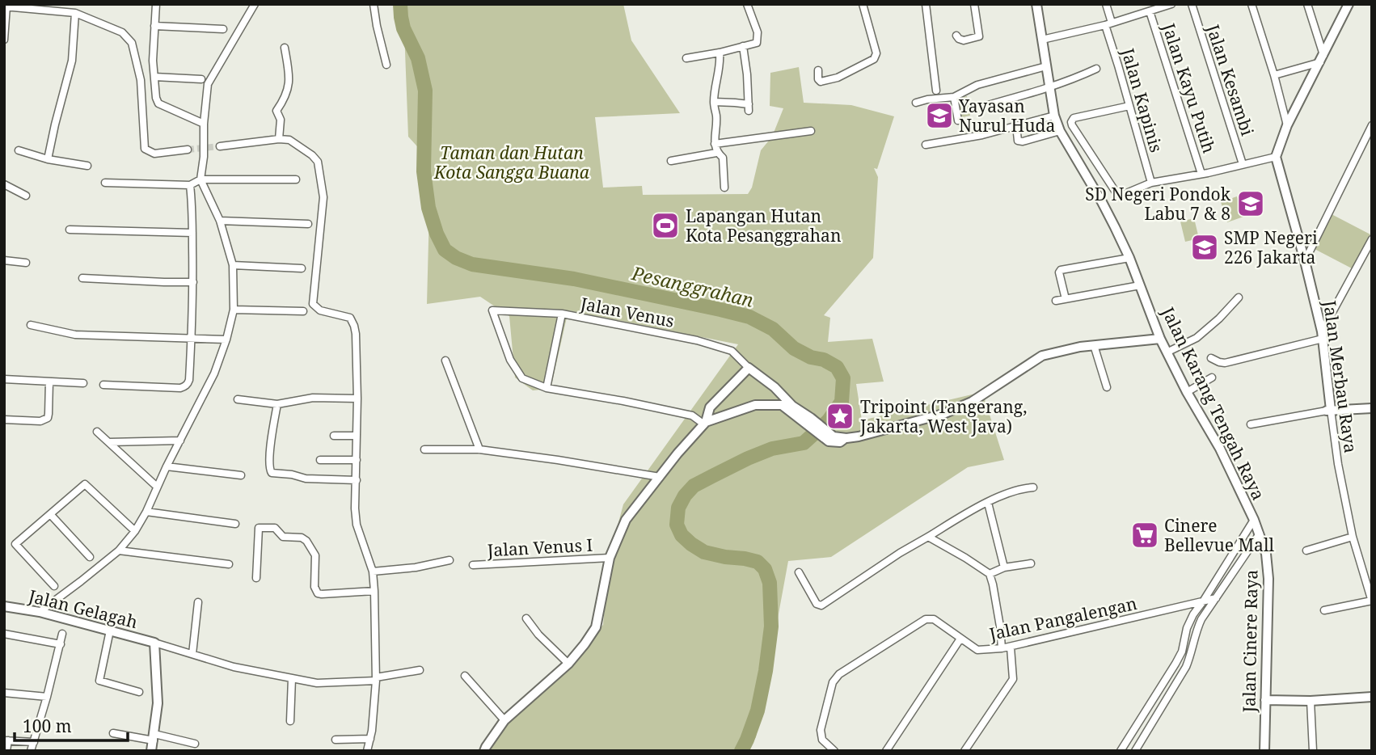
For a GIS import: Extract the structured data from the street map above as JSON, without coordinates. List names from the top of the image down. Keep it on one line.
{"streets":{"street":["Jalan Kesambi","Jalan Kayu Putih","Jalan Kapinis","Jalan Venus","Jalan Merbau Raya","Jalan Karang Tengah Raya","Jalan Venus I","Jalan Gelagah","Jalan Pangalengan","Jalan Cinere Raya"]},"crossings":[["Jalan Karang Tengah Raya","Jalan Cinere Raya"]],"water":["Pesanggrahan"],"parks":["Taman dan Hutan Kota Sangga Buana"],"places":{"school or university":["Yayasan Nurul Huda","SD Negeri Pondok Labu 7 & 8","SMP Negeri 226 Jakarta"],"sports":["Lapangan Hutan Kota Pesanggrahan"],"place":["Tripoint (Tangerang, Jakarta, West Java)"],"supermarket":["Cinere Bellevue Mall"]},"scale_bar":"100 m"}
